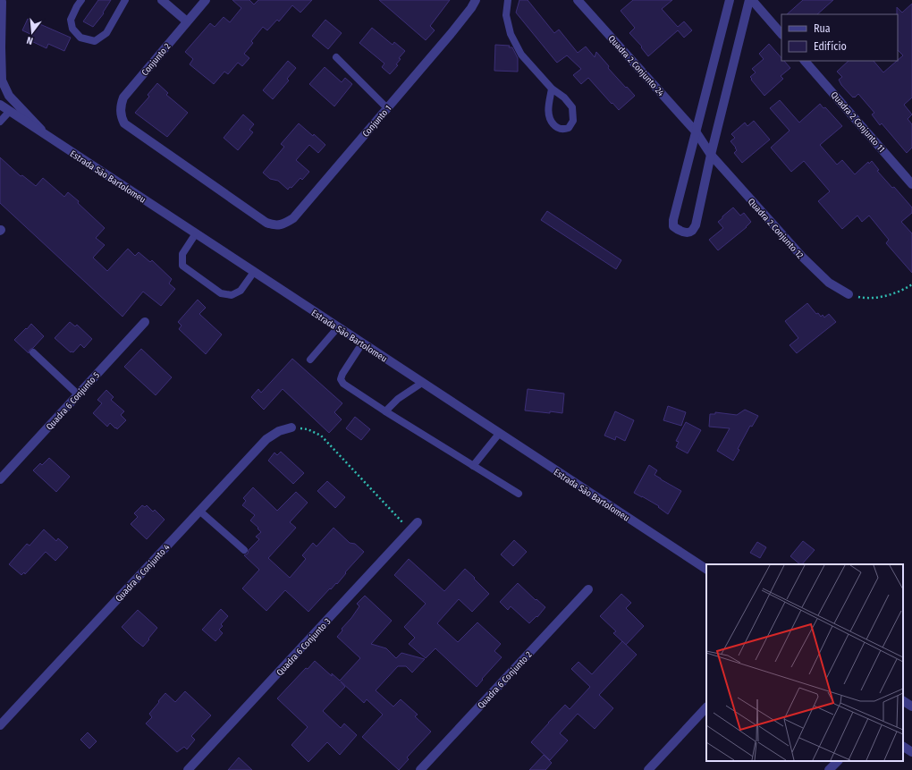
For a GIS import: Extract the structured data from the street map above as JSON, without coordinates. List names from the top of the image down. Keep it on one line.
{"streets":{"street":["Conjunto 2","Quadra 2 Conjunto 24","Conjunto 1","Quadra 2 Conjunto 11","Estrada São Bartolomeu","Quadra 2 Conjunto 12","Quadra 6 Conjunto 5","Quadra 6 Conjunto 4","Quadra 6 Conjunto 3","Quadra 6 Conjunto 2"]},"crossings":[["Conjunto 2","Conjunto 1"],["Quadra 2 Conjunto 24","Quadra 2 Conjunto 12"]],"legend":["Rua","Edifício"],"north":"bottom"}
